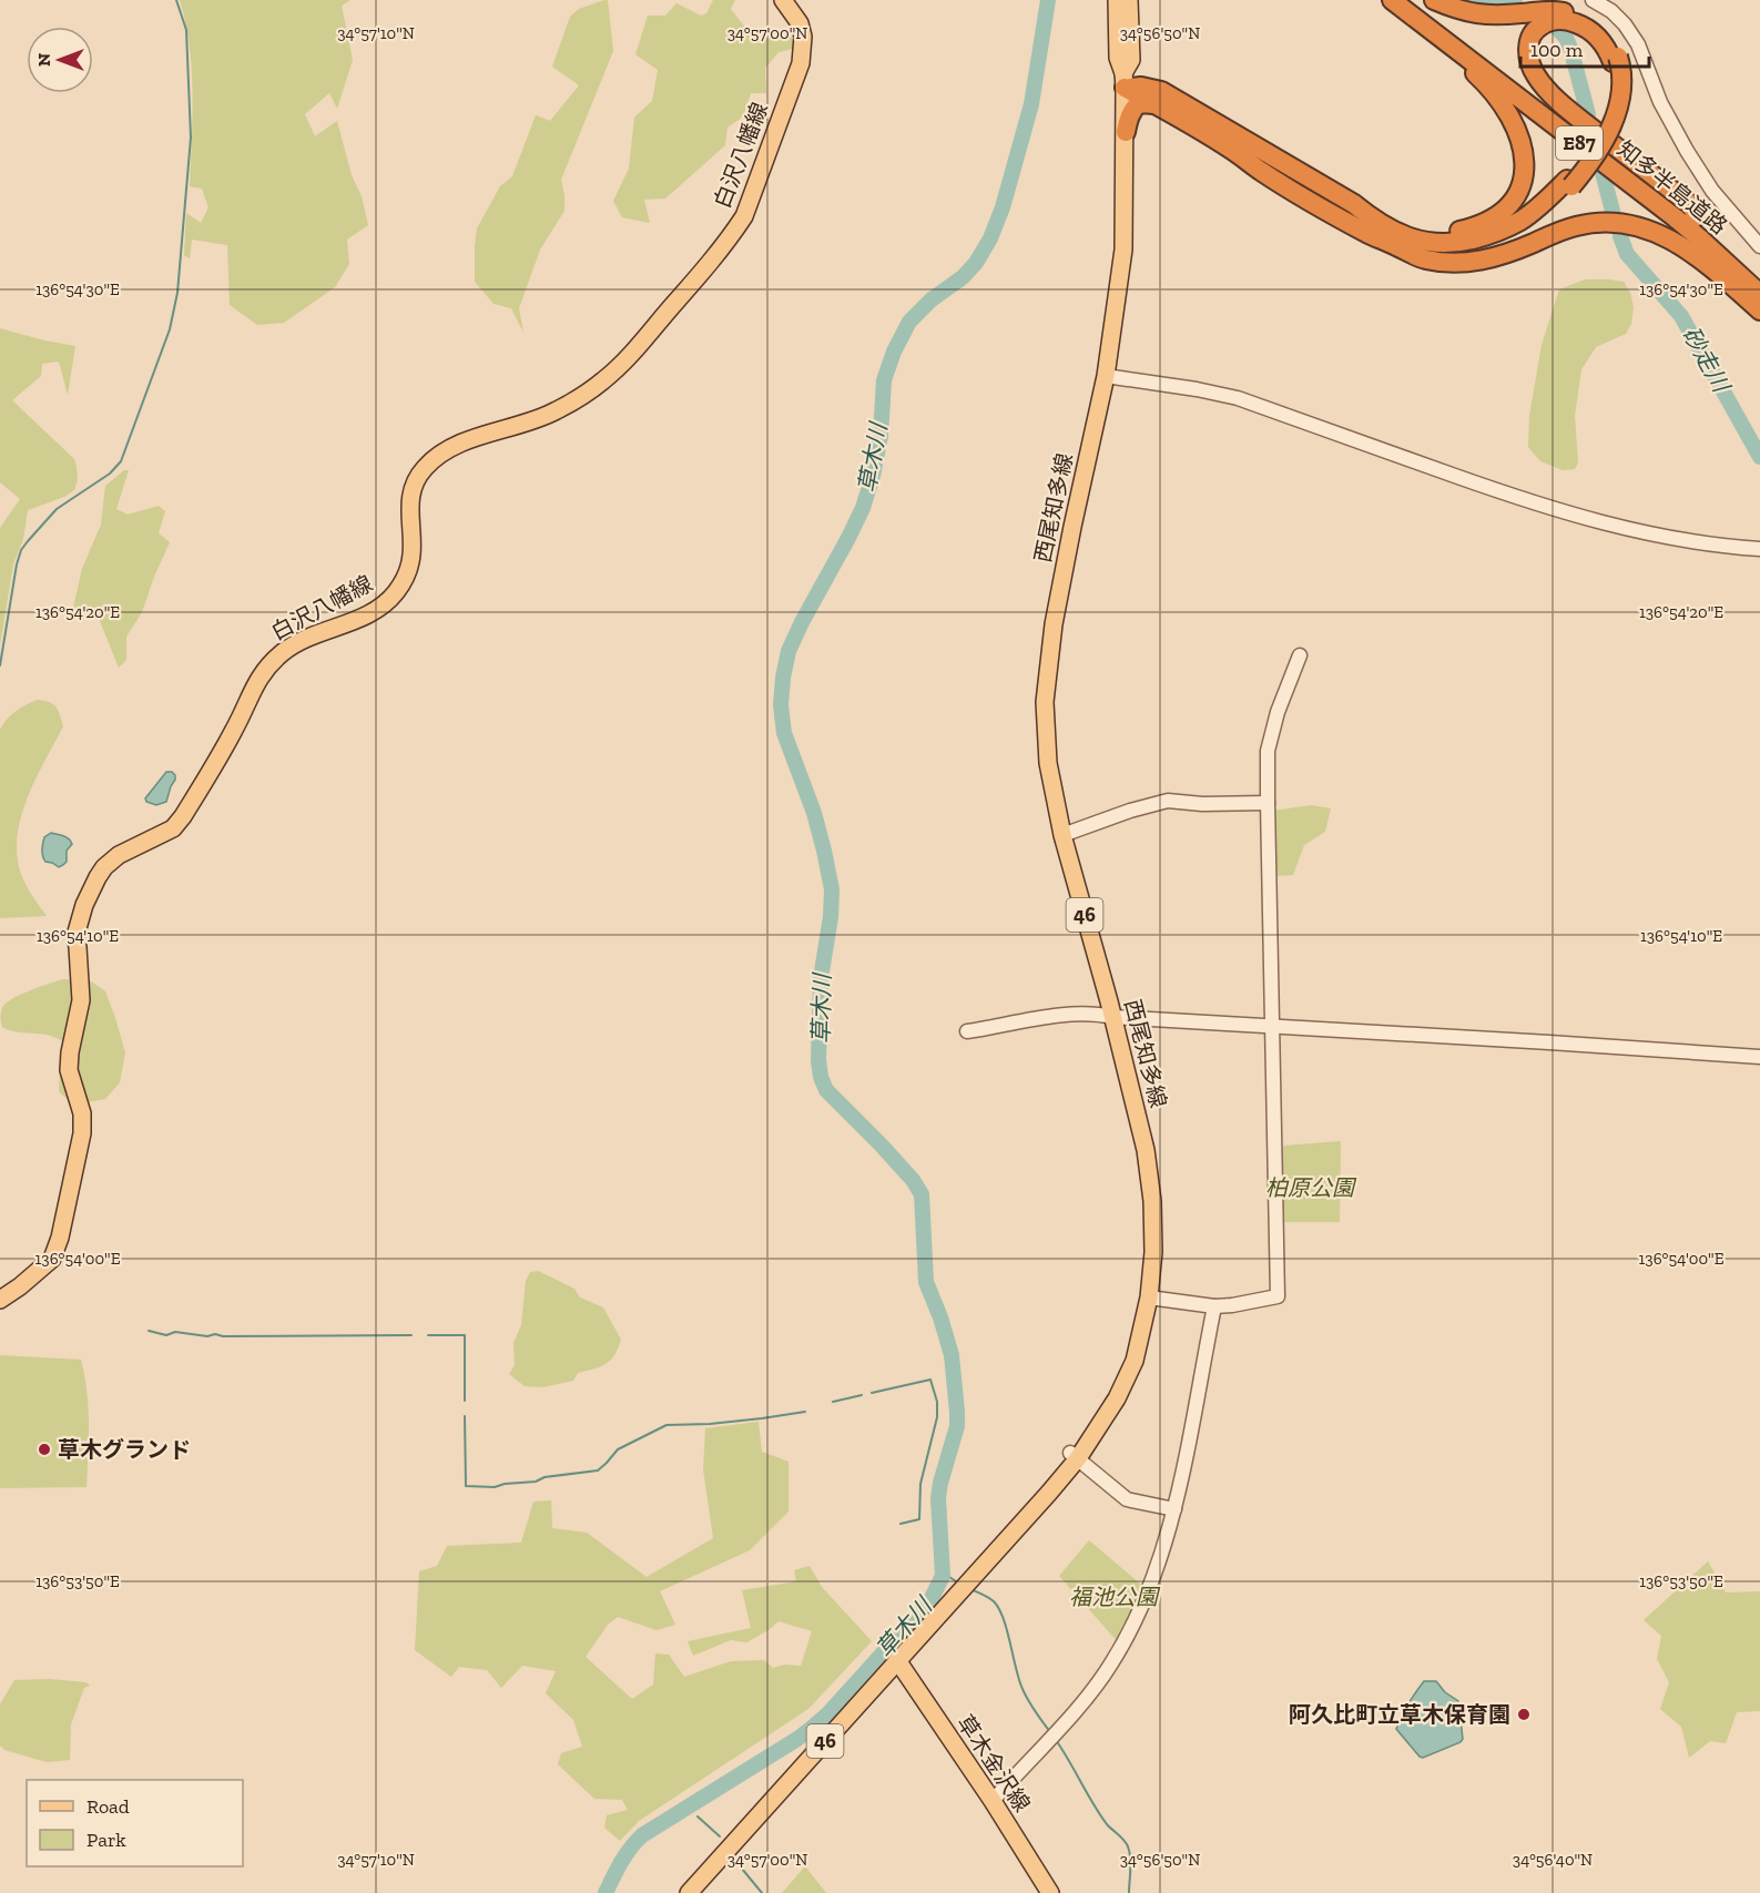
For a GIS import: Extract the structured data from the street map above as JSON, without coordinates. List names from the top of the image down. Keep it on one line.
{"streets":{"highway":["E87","知多半島道路"],"main road":["白沢八幡線","西尾知多線","46","草木金沢線"]},"crossings":[["西尾知多線","草木金沢線"]],"water":["砂走川","草木川"],"parks":["柏原公園","福池公園"],"places":["草木グランド","阿久比町立草木保育園"],"legend":["Road","Park"],"scale_bar":"100 m","north":"left","coordinates":["34°57'10\"N","34°57'00\"N","34°56'50\"N","136°54'30\"E","136°54'20\"E","136°54'10\"E","136°54'00\"E","136°53'50\"E","34°56'40\"N"]}
